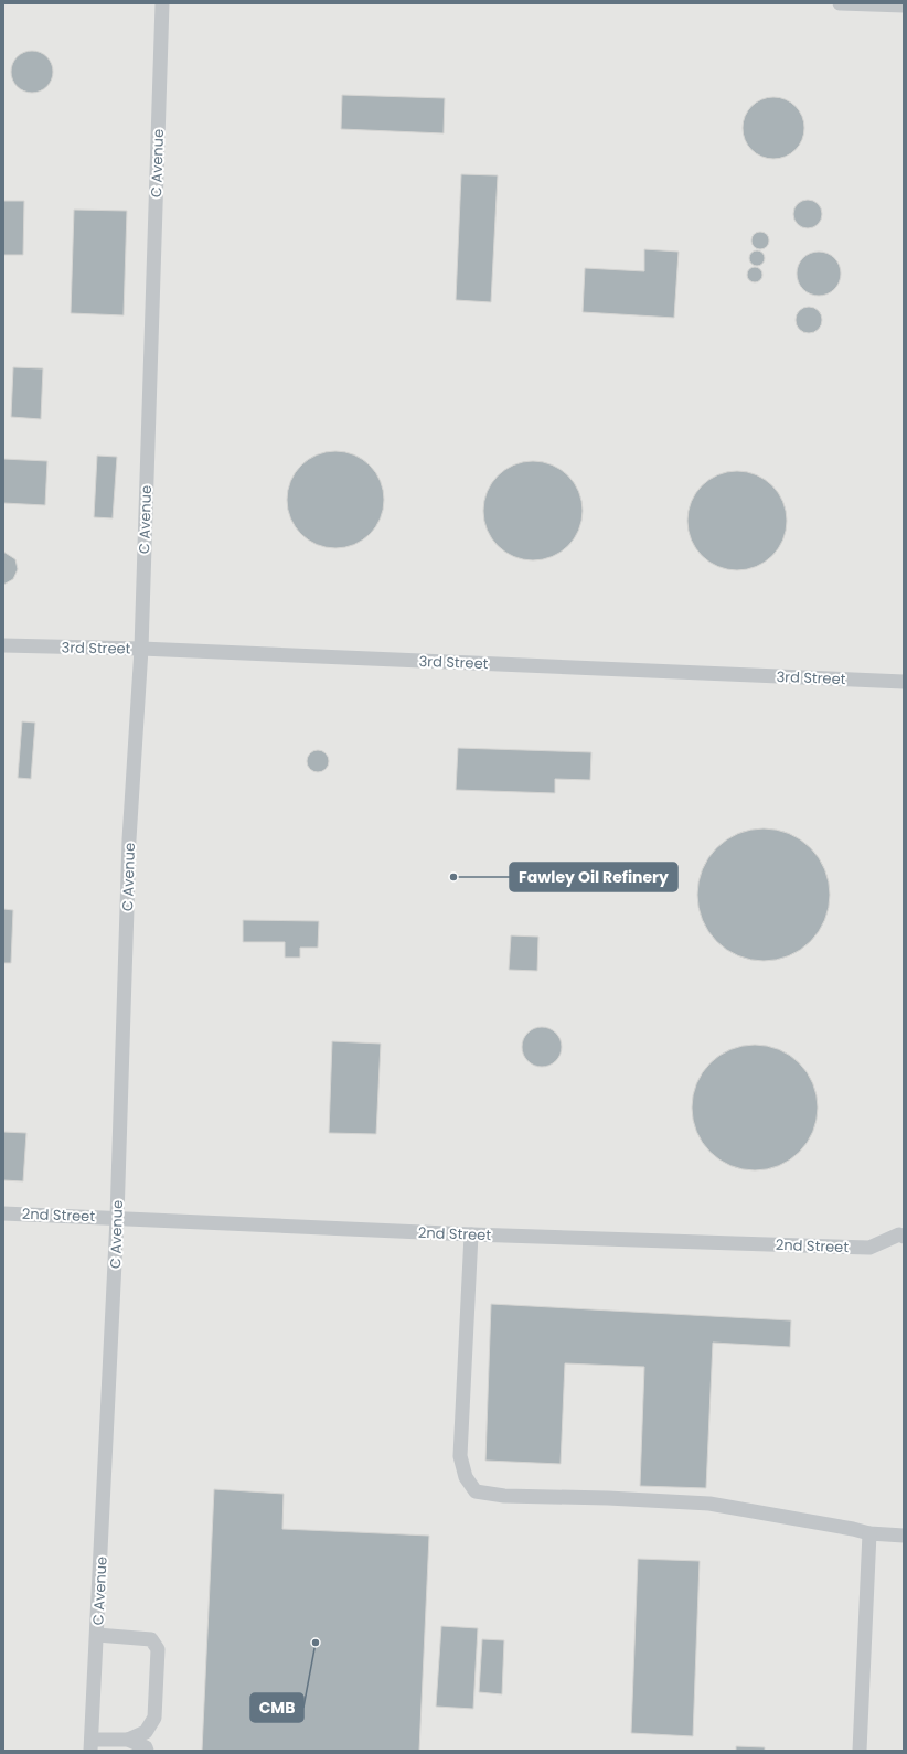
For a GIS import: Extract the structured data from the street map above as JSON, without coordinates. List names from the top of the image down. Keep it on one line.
{"streets":{"lane":["C Avenue","3rd Street","2nd Street"]},"crossings":[["C Avenue","3rd Street"],["C Avenue","2nd Street"]],"places":["Fawley Oil Refinery","CMB"]}
